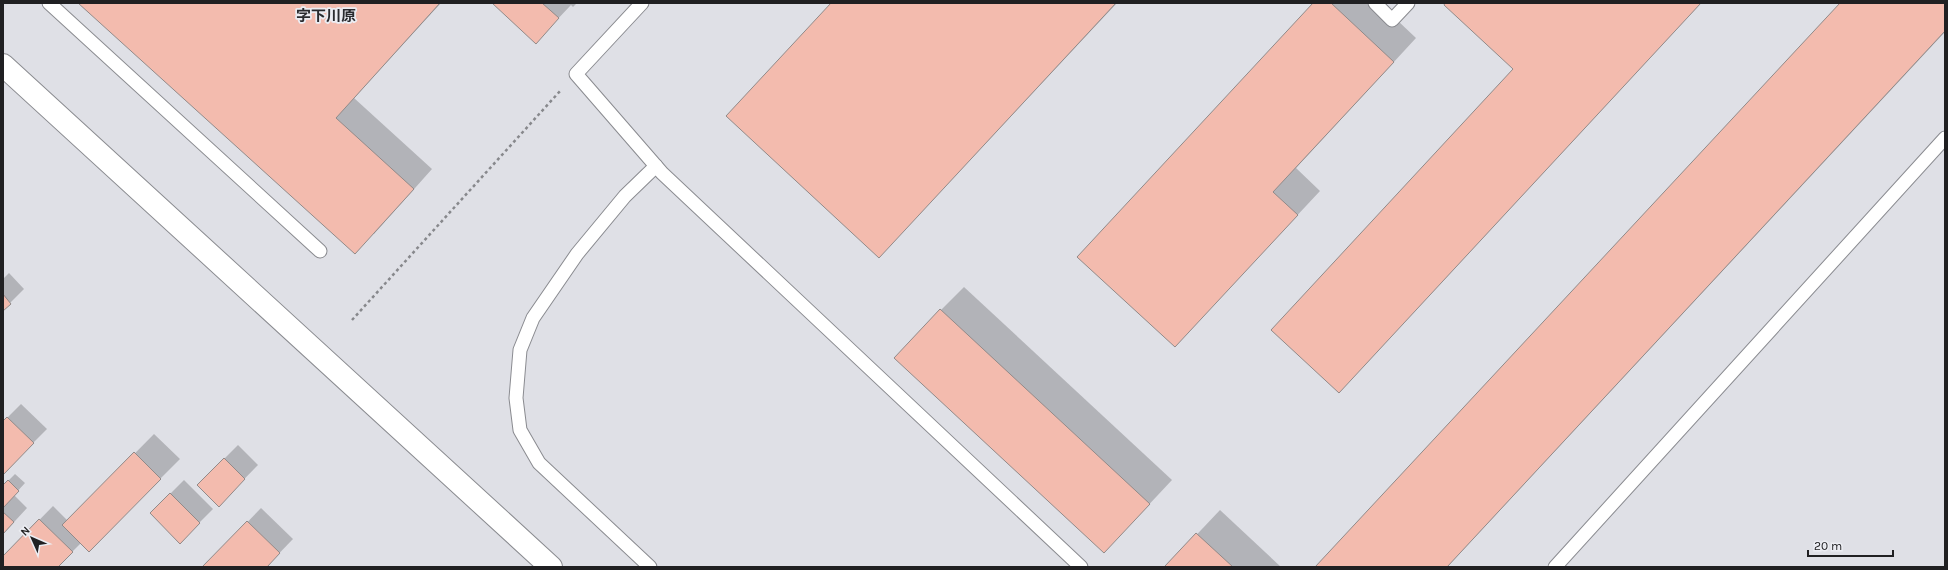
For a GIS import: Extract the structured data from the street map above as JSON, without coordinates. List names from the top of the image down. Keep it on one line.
{"districts":["字下川原"],"scale_bar":"20 m","north":"top left"}
